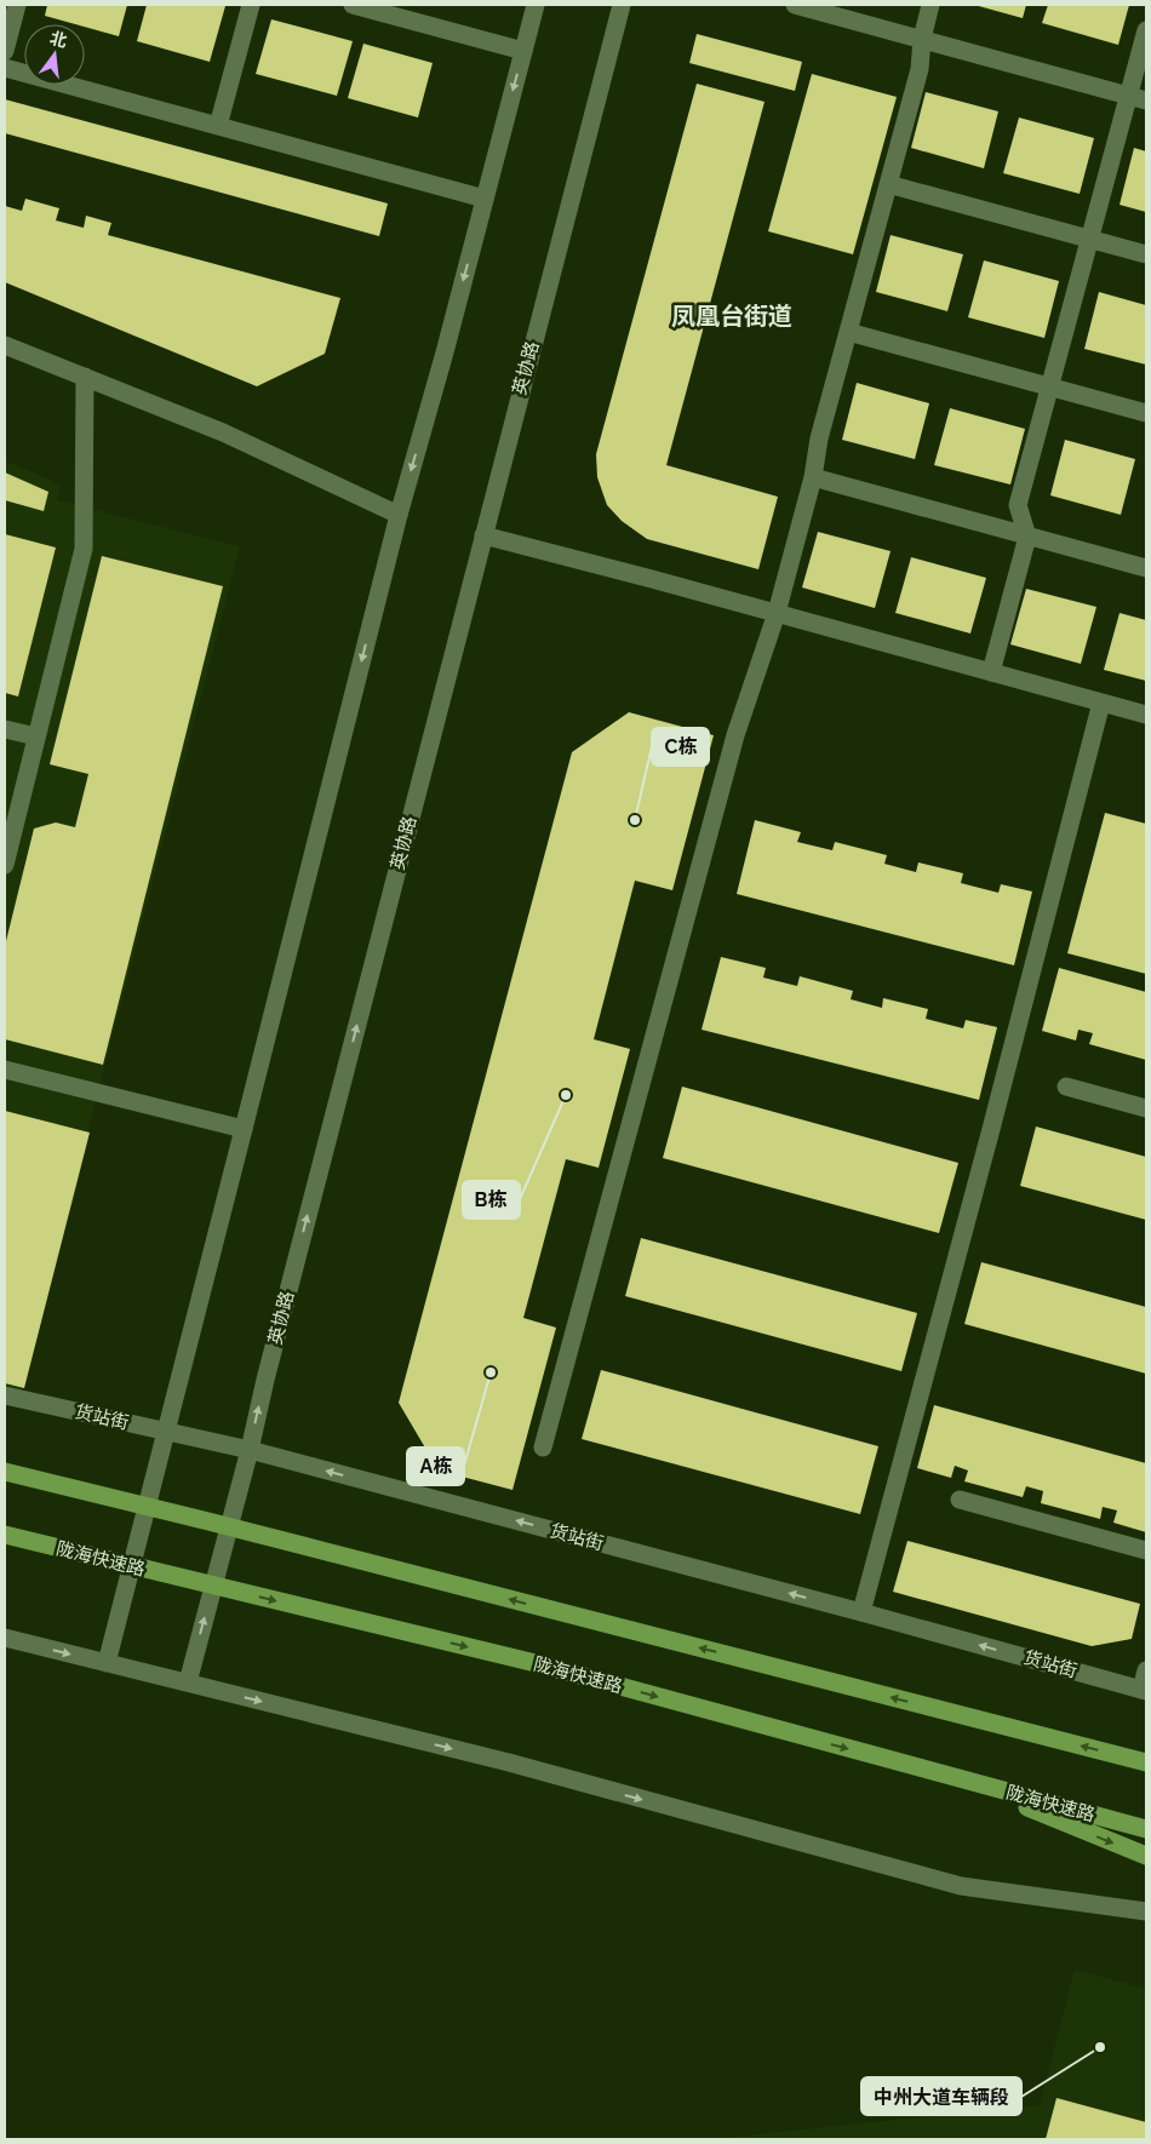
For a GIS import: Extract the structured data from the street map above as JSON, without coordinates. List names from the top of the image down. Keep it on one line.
{"streets":{"highway":["陇海快速路"],"street":["英协路","货站街"]},"crossings":[["英协路","货站街"]],"one_way":["货站街"],"districts":["凤凰台街道"],"places":["C栋","B栋","A栋","中州大道车辆段"],"north":"top"}
